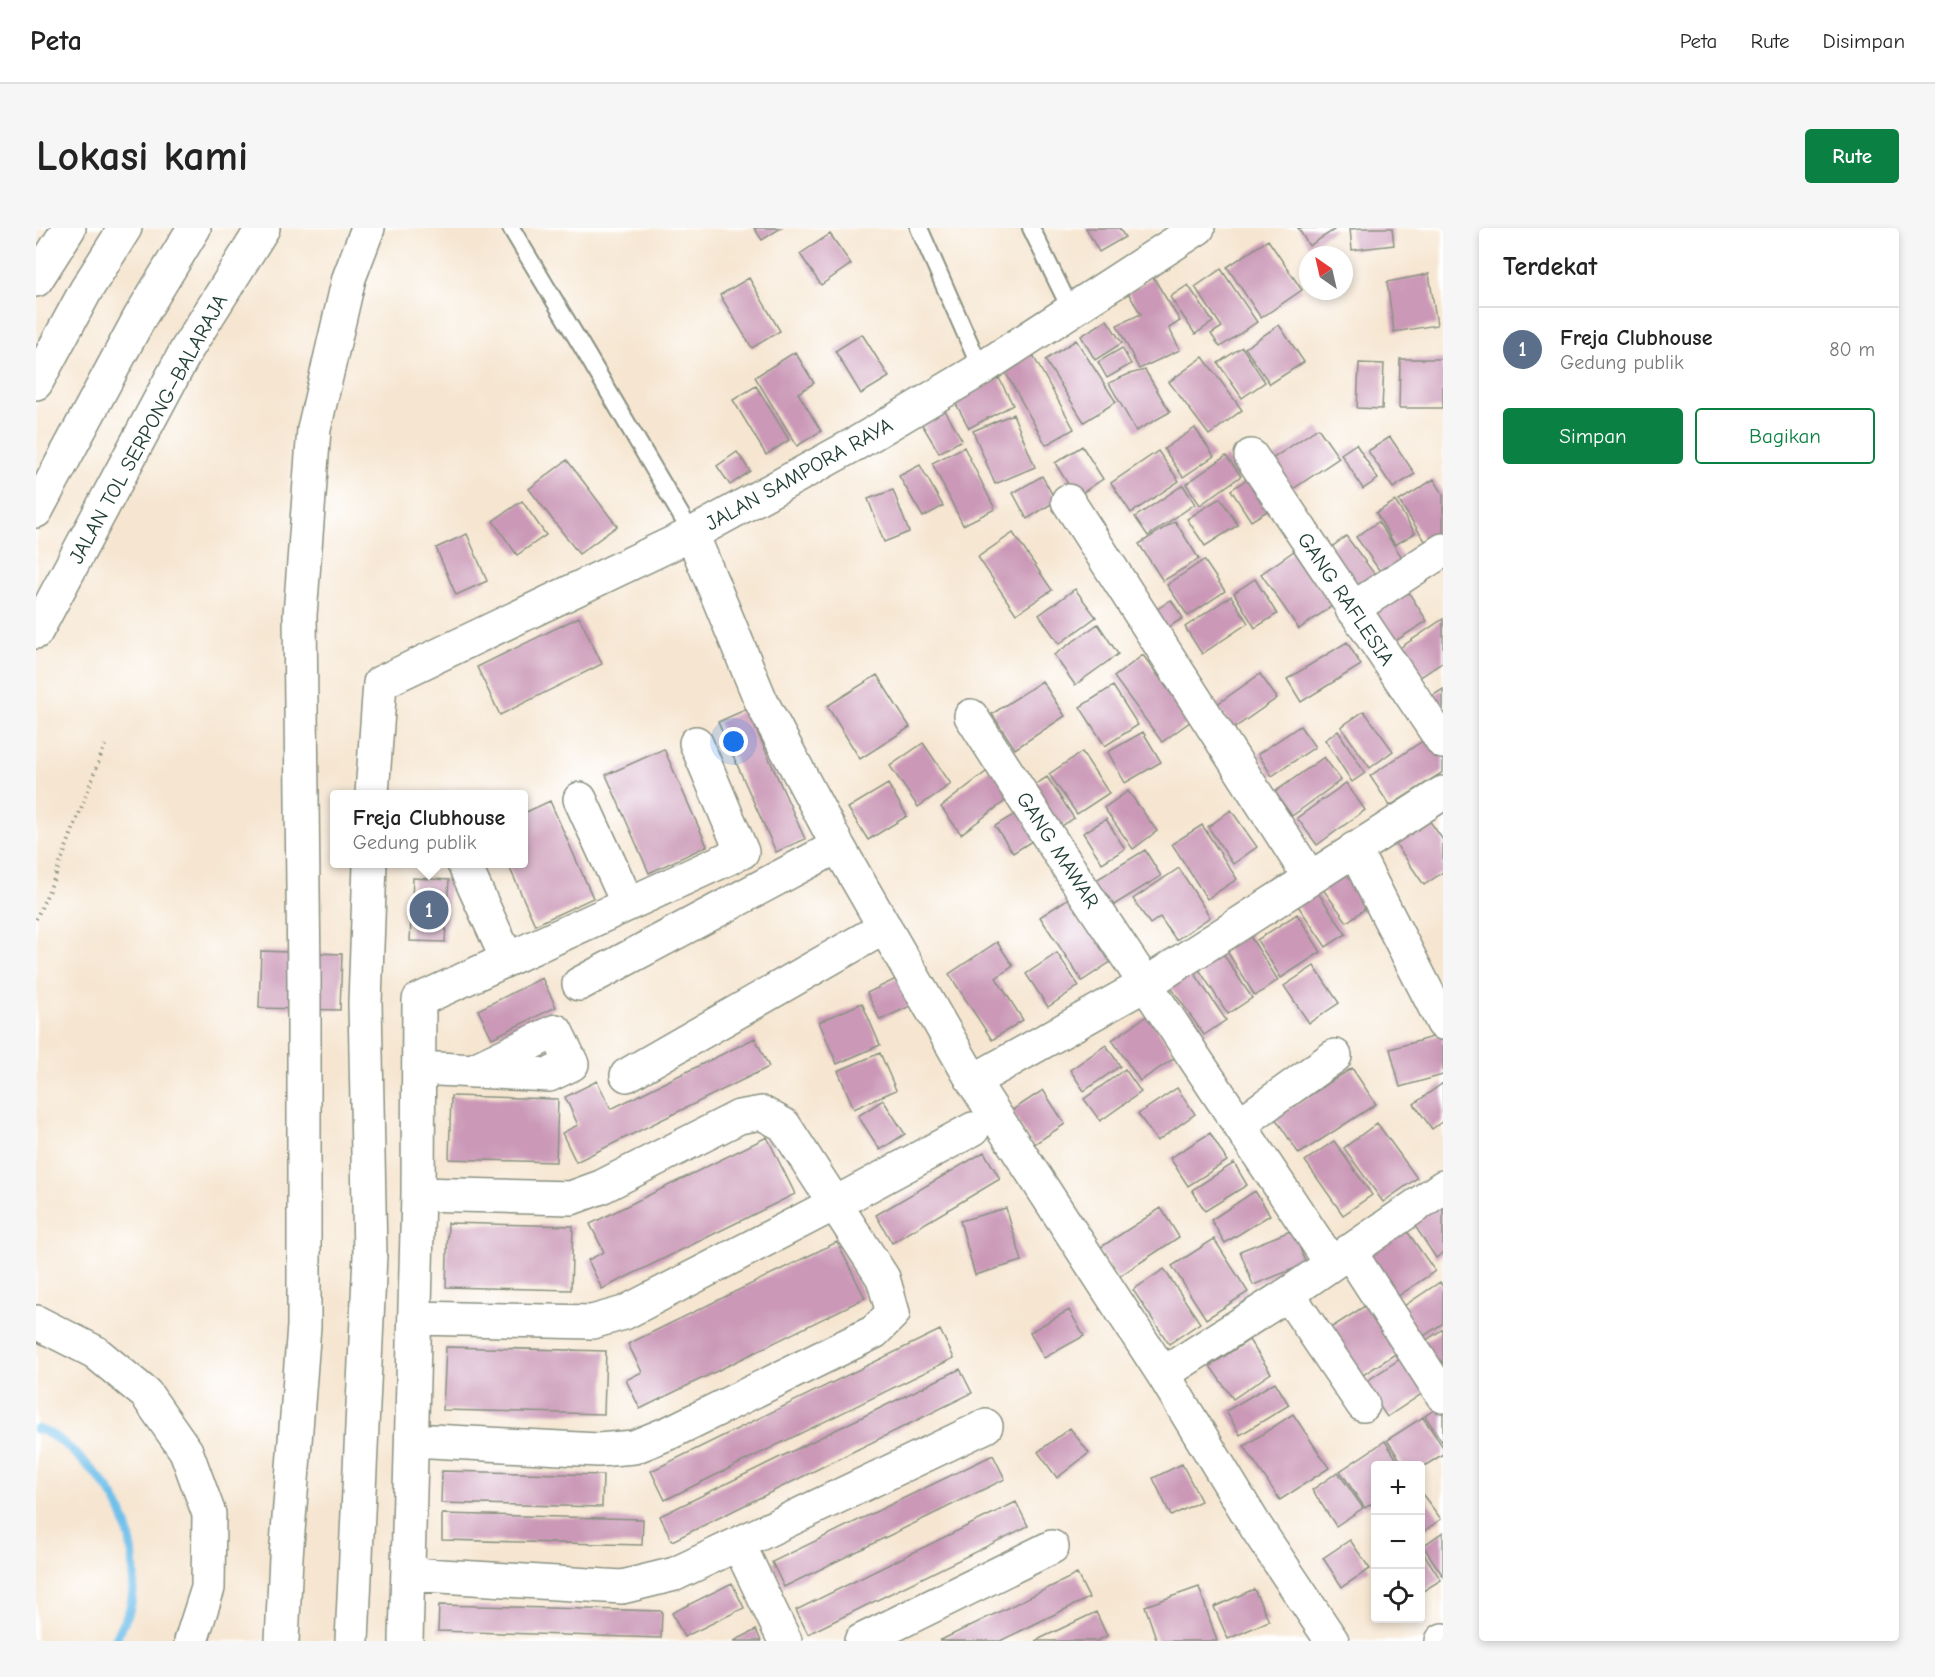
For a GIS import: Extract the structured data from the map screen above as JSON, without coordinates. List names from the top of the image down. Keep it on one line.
{"streets":{"main road":["JALAN TOL SERPONG–BALARAJA","JALAN SAMPORA RAYA","GANG RAFLESIA","GANG MAWAR"]},"north":"top left","page":{"header":"Peta","nav":["Peta","Rute","Disimpan"],"buttons":["Rute",["Simpan","Bagikan"]],"title":"Lokasi kami","heading":"Terdekat","list":[{"mark":"1","name":"Freja Clubhouse","note":"Gedung publik","value":"80 m"}],"popup":["Freja Clubhouse","Gedung publik"],"pins":"1","map_buttons":["+","−"]}}
